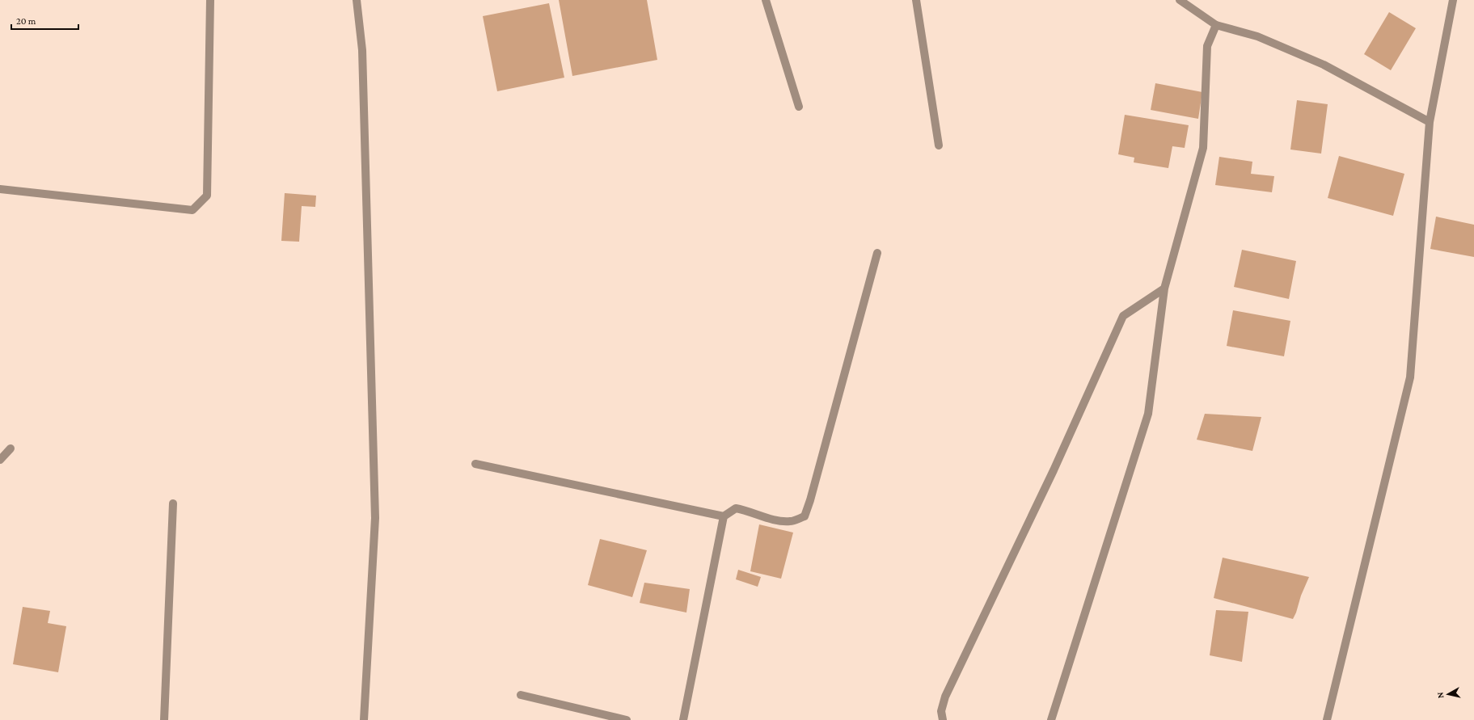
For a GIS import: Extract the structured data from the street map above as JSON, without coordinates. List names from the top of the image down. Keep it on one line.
{"scale_bar":"20 m","north":"left"}
